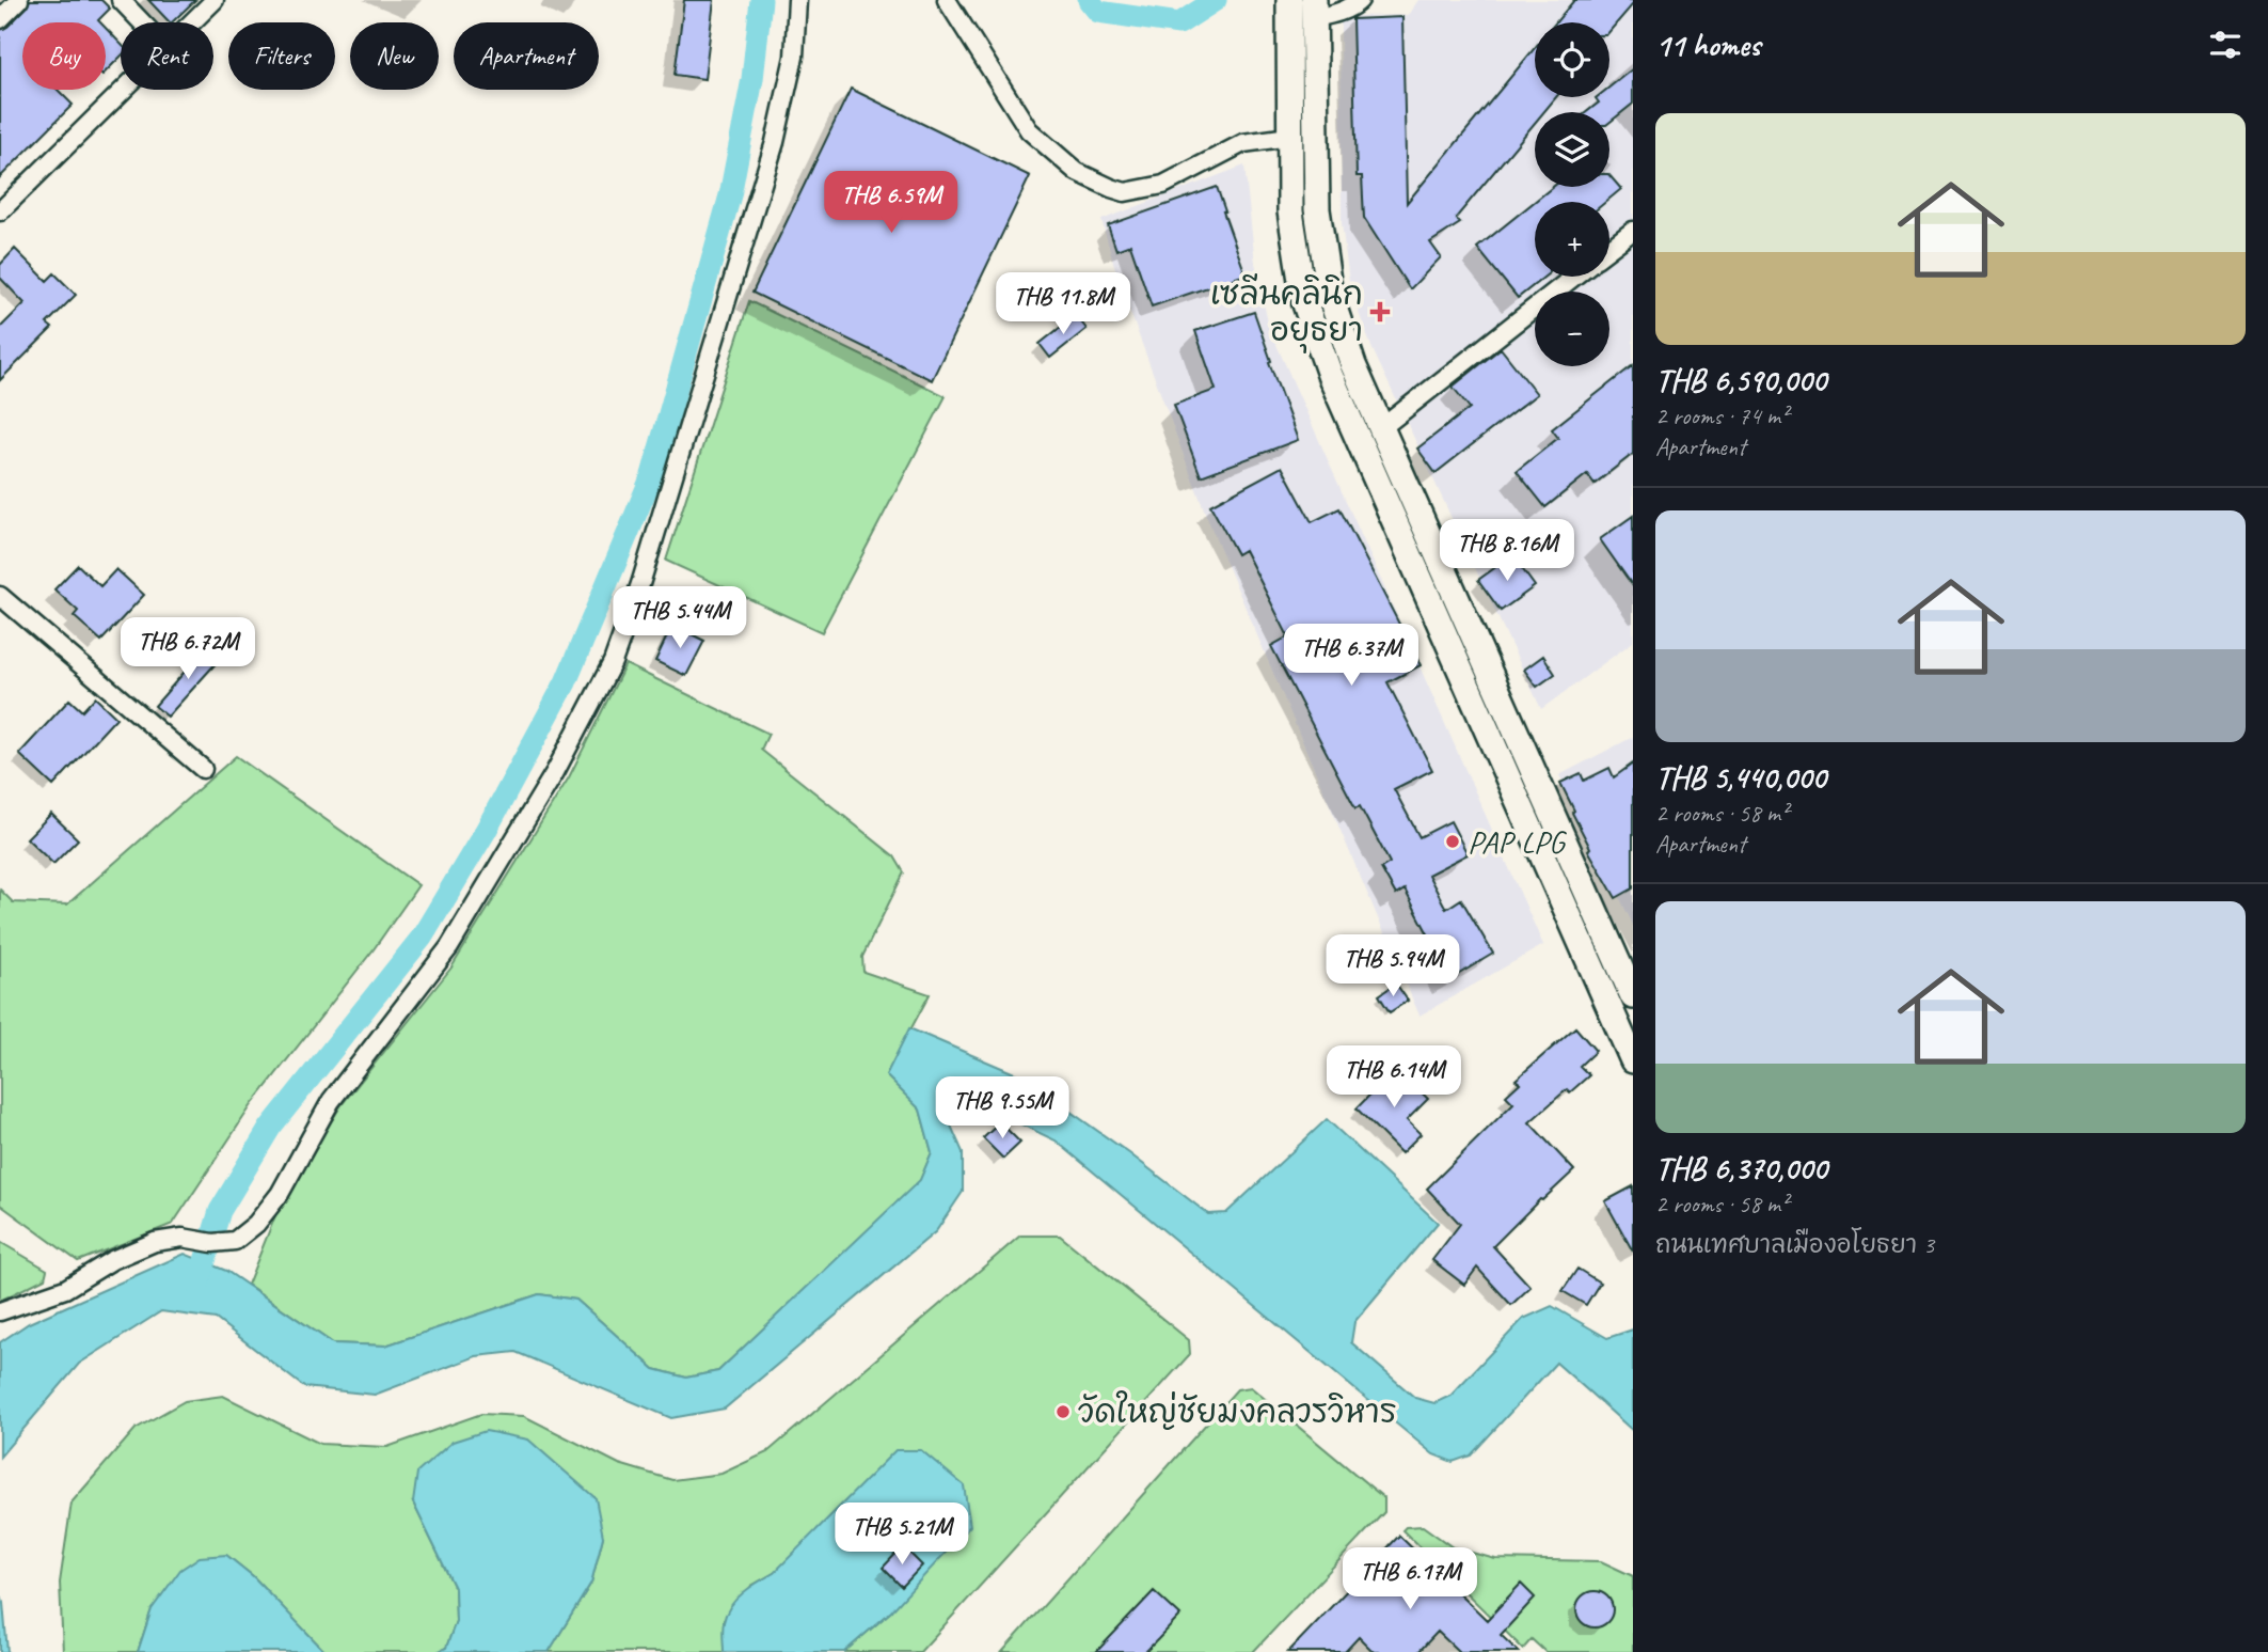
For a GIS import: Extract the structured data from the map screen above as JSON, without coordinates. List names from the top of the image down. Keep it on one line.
{"places":{"health":["เซลีนคลินิก อยุธยา"],"other":["PAP LPG","วัดใหญ่ชัยมงคลวรวิหาร"]},"page":{"heading":"11 homes","map_buttons":["+","−"],"chip":["Buy","Rent","Filters","New","Apartment"],"list":[{"name":"THB 6,590,000","note":"2 rooms · 74 m² · Apartment"},{"name":"THB 5,440,000","note":"2 rooms · 58 m² · Apartment"},{"name":"THB 6,370,000","note":"2 rooms · 58 m² · ถนนเทศบาลเมืองอโยธยา 3"}],"price":["THB 6.59M","THB 11.8M","THB 8.16M","THB 5.44M","THB 6.72M","THB 6.37M","THB 5.94M","THB 6.14M","THB 9.55M","THB 5.21M","THB 6.17M"]}}
